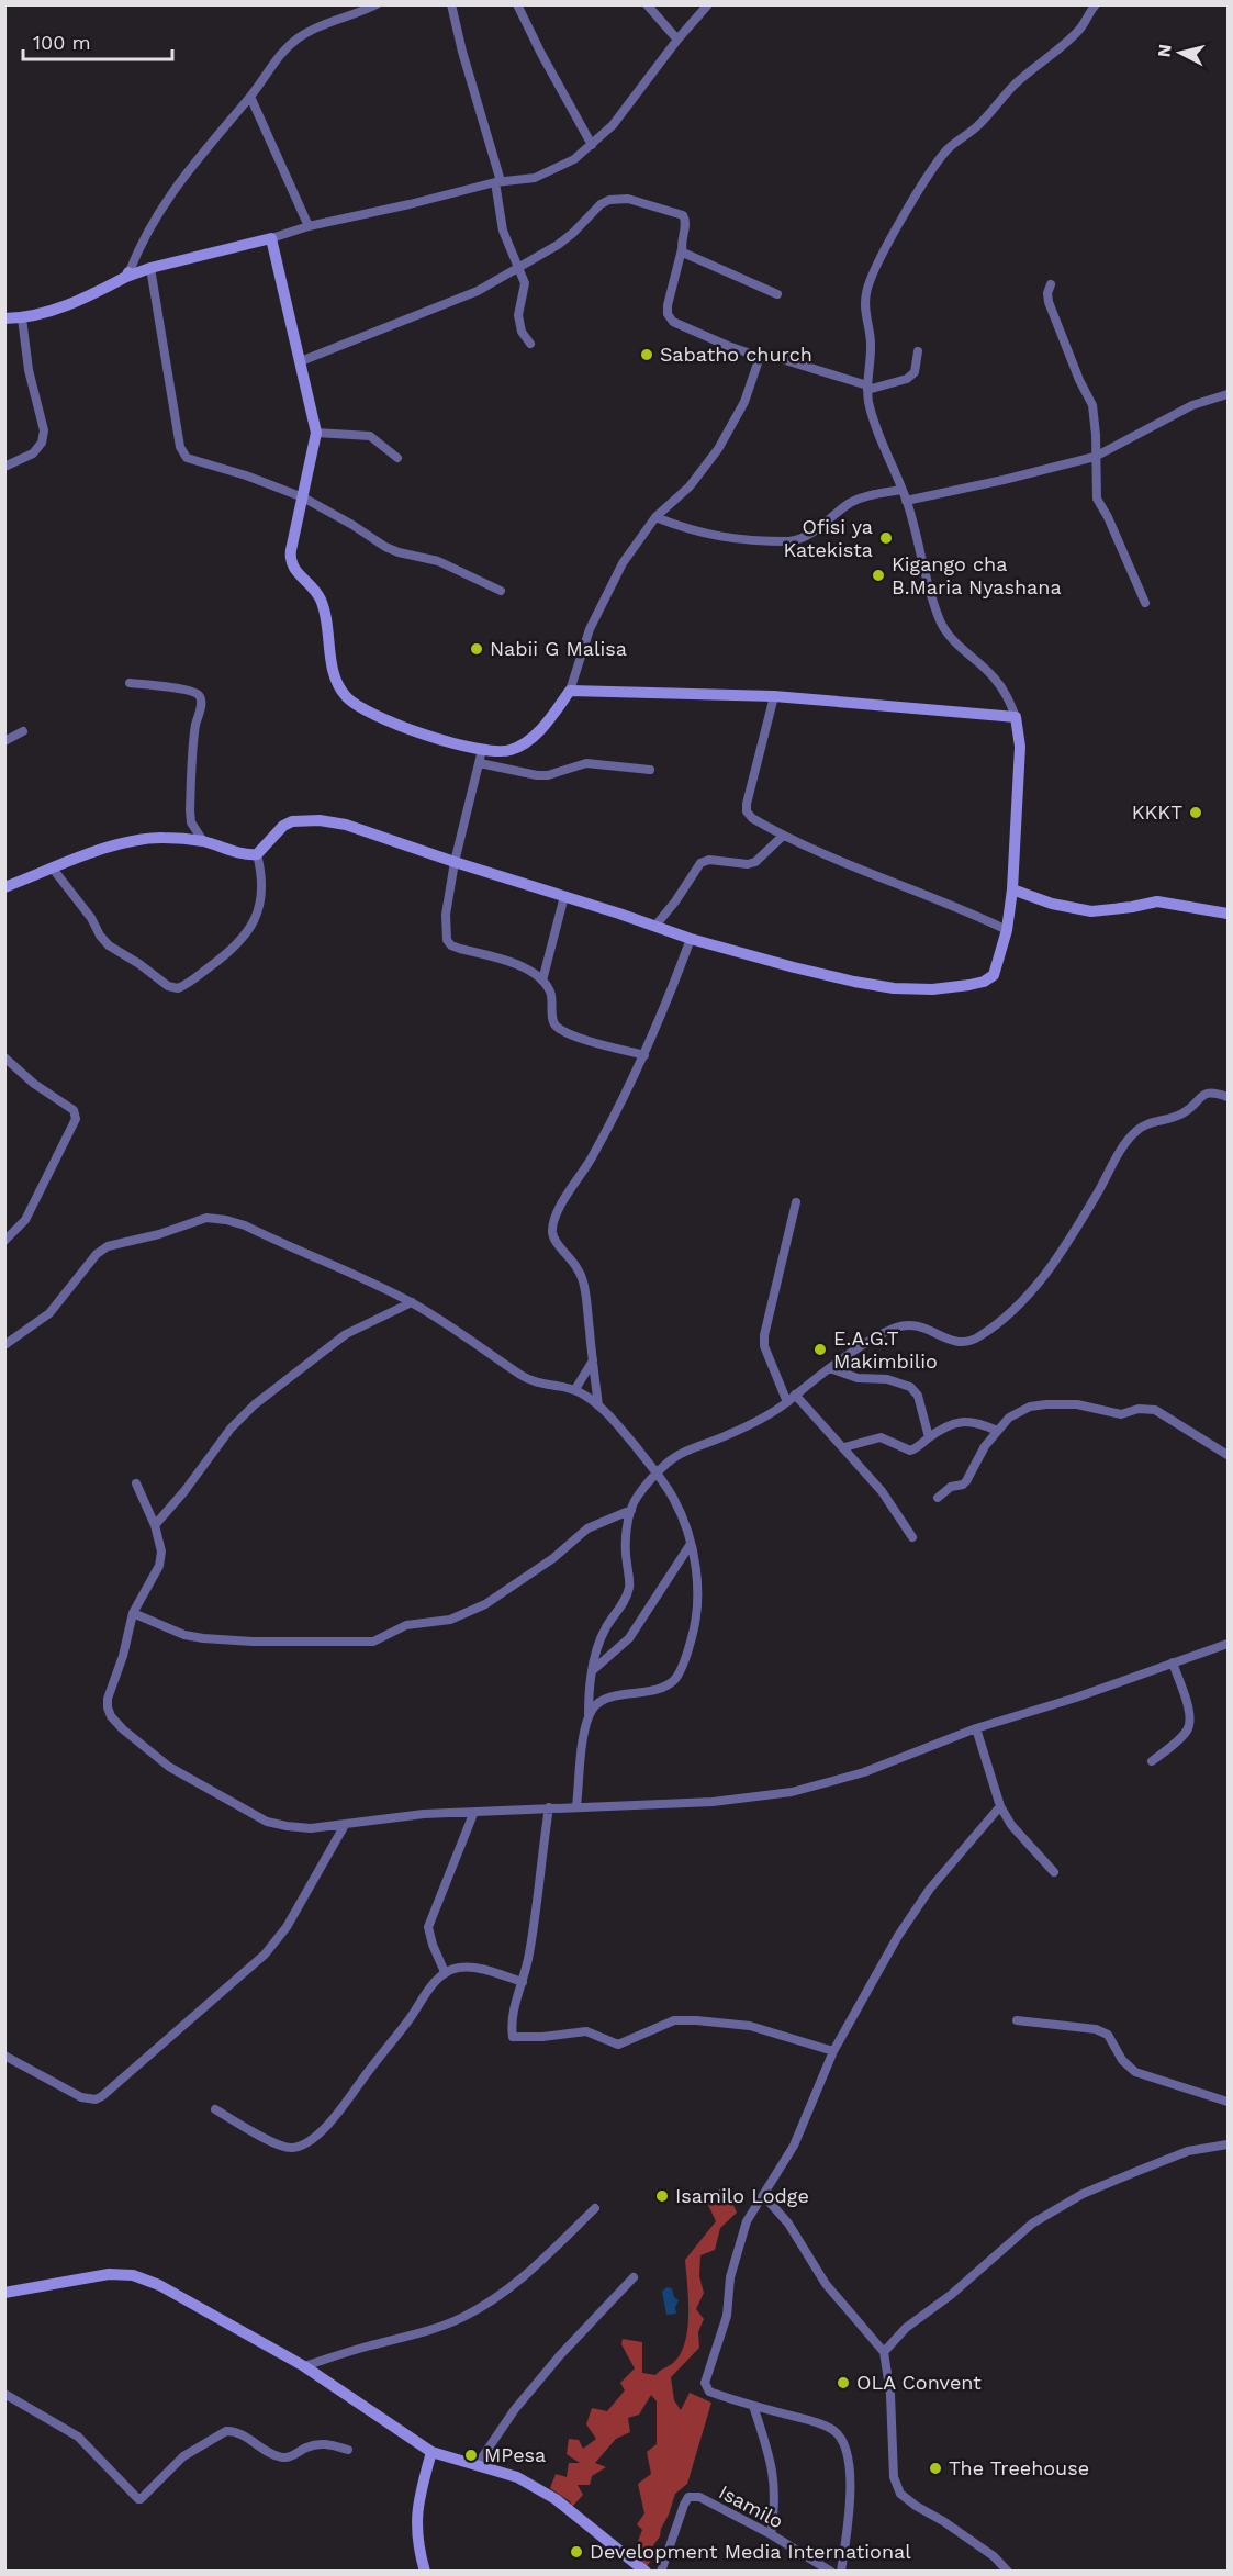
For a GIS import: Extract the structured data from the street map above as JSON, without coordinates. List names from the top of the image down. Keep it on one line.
{"streets":{"street":["Isamilo"]},"places":["Sabatho church","Ofisi ya Katekista","Kigango cha B.Maria Nyashana","Nabii G Malisa","KKKT","E.A.G.T Makimbilio","Isamilo Lodge","OLA Convent","MPesa","The Treehouse","Development Media International"],"scale_bar":"100 m","north":"left"}
